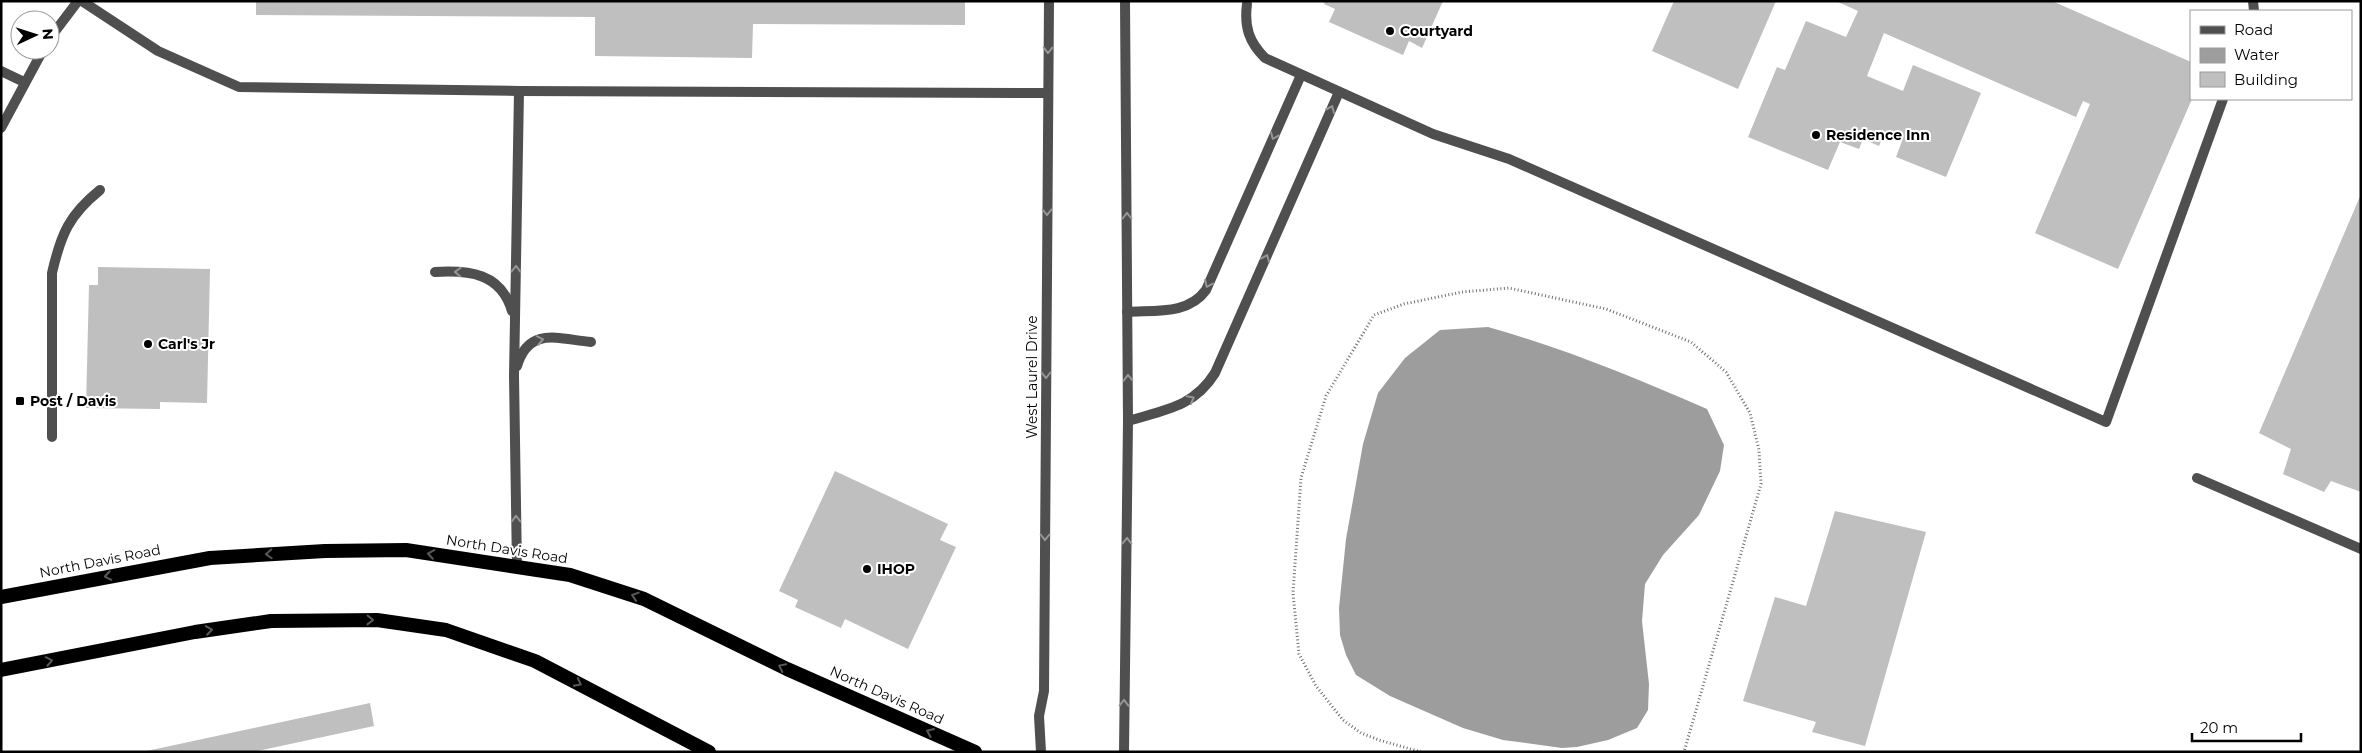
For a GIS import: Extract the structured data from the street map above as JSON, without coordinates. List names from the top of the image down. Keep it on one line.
{"streets":{"highway":["North Davis Road"],"street":["West Laurel Drive"]},"places":{"other":["Courtyard","Residence Inn","Carl's Jr","IHOP"],"transit":["Post / Davis"]},"legend":["Road","Water","Building"],"scale_bar":"20 m","north":"right"}
